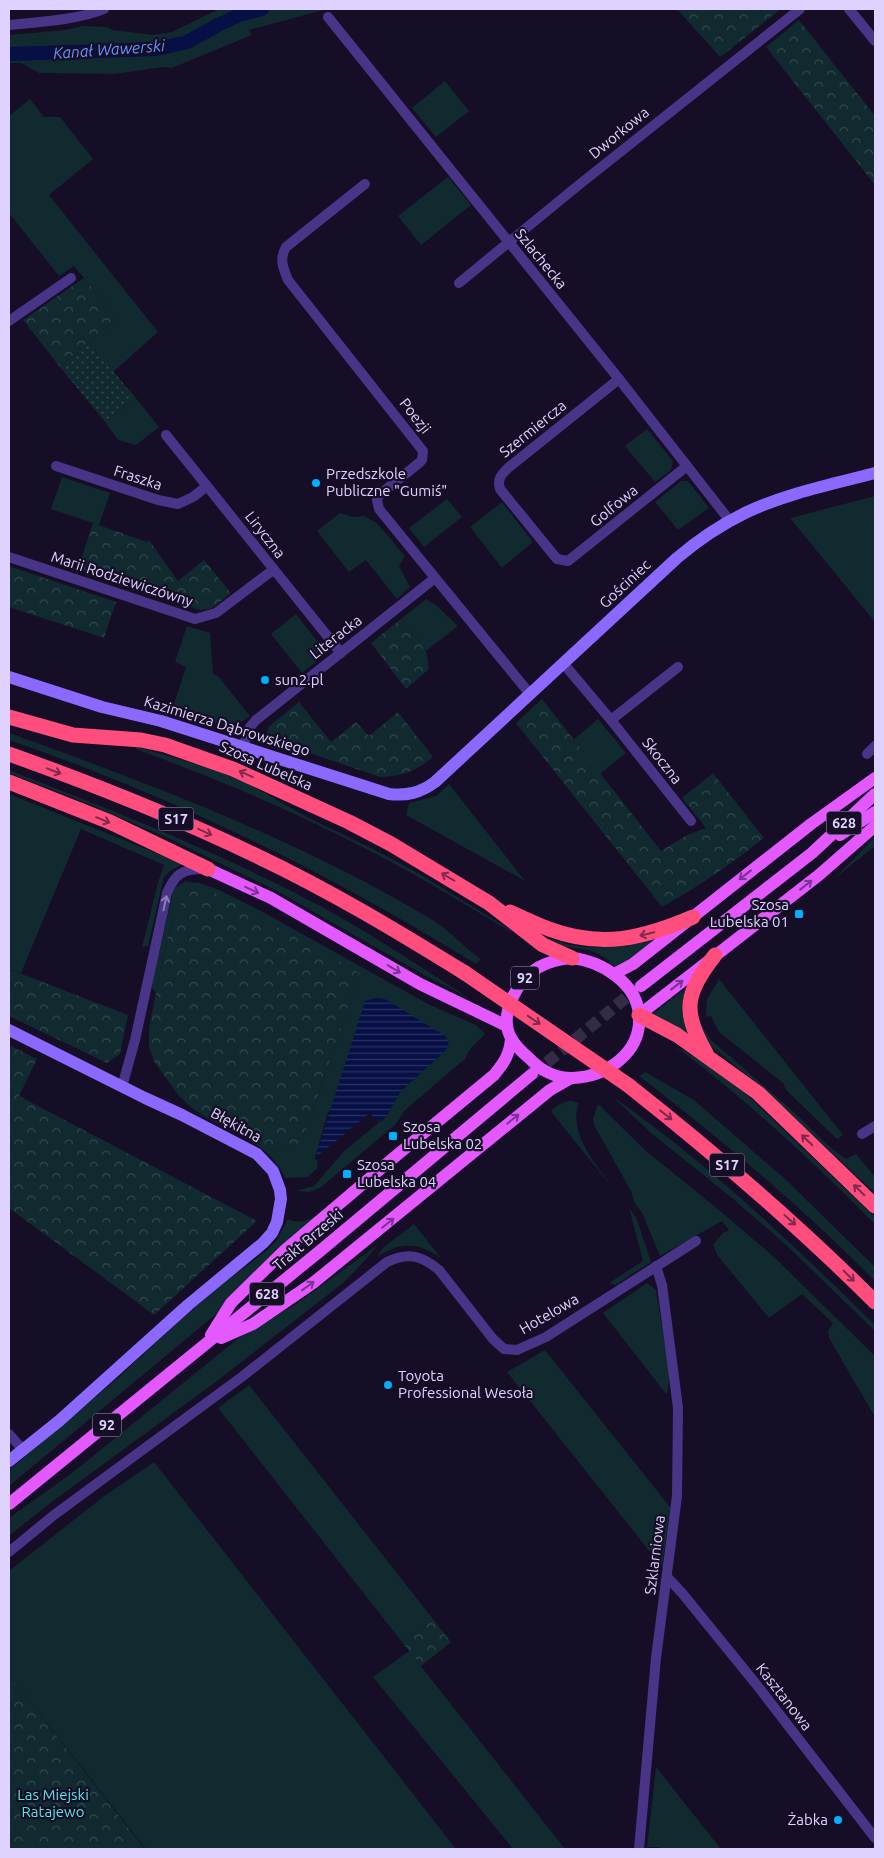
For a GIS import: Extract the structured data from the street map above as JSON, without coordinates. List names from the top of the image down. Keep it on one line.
{"streets":{"highway":["Szosa Lubelska","S17"],"main road":["628","92","Trakt Brzeski"],"street":["Dworkowa","Szlachecka","Poezji","Szermiercza","Fraszka","Golfowa","Liryczna","Marii Rodziewiczówny","Gościniec","Literacka","Kazimierza Dąbrowskiego","Skoczna","Błękitna","Hotelowa","Szklarniowa","Kasztanowa"]},"crossings":[["Dworkowa","Szlachecka"],["Szlachecka","Szermiercza"],["Szlachecka","Golfowa"],["Szlachecka","Gościniec"],["Poezji","Gościniec"],["Poezji","Literacka"],["Szermiercza","Golfowa"],["Fraszka","Liryczna"],["Liryczna","Marii Rodziewiczówny"],["Liryczna","Literacka"],["Gościniec","Kazimierza Dąbrowskiego"],["Gościniec","Skoczna"],["Literacka","Kazimierza Dąbrowskiego"],["Błękitna","Trakt Brzeski"],["Hotelowa","Szklarniowa"],["Szklarniowa","Kasztanowa"]],"water":["Kanał Wawerski"],"parks":["Las Miejski Ratajewo"],"places":{"other":["Przedszkole Publiczne \"Gumiś\"","sun2.pl","Toyota Professional Wesoła","Żabka"],"transit":["Szosa Lubelska 01","Szosa Lubelska 02","Szosa Lubelska 04"]}}
